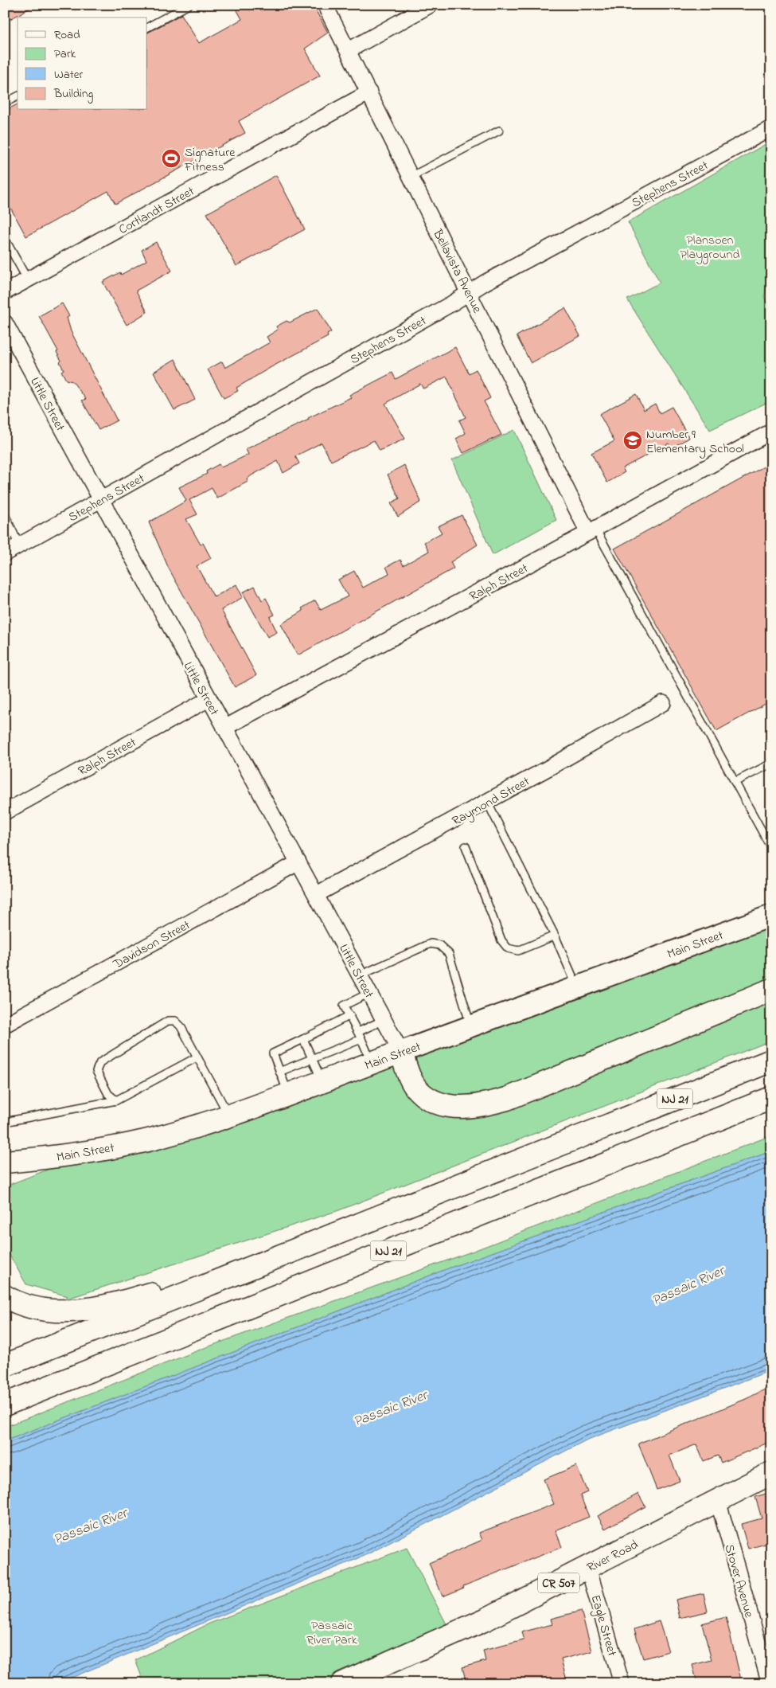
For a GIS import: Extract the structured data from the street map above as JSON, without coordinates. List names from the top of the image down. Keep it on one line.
{"streets":{"main road":["Main Street","NJ 21","River Road","CR 507"],"street":["Stephens Street","Cortlandt Street","Bellavista Avenue","Little Street","Ralph Street","Raymond Street","Davidson Street","Stover Avenue","Eagle Street"]},"crossings":[["Stephens Street","Bellavista Avenue"],["Stephens Street","Little Street"],["Cortlandt Street","Bellavista Avenue"],["Bellavista Avenue","Ralph Street"],["Little Street","Ralph Street"],["Little Street","Raymond Street"],["Little Street","Davidson Street"],["Little Street","Main Street"],["River Road","Stover Avenue"],["River Road","Eagle Street"]],"water":["Passaic River"],"parks":["Plansoen Playground","Passaic River Park"],"places":{"sports":["Signature Fitness"],"school or university":["Number 9 Elementary School"]},"legend":["Road","Park","Water","Building"]}
